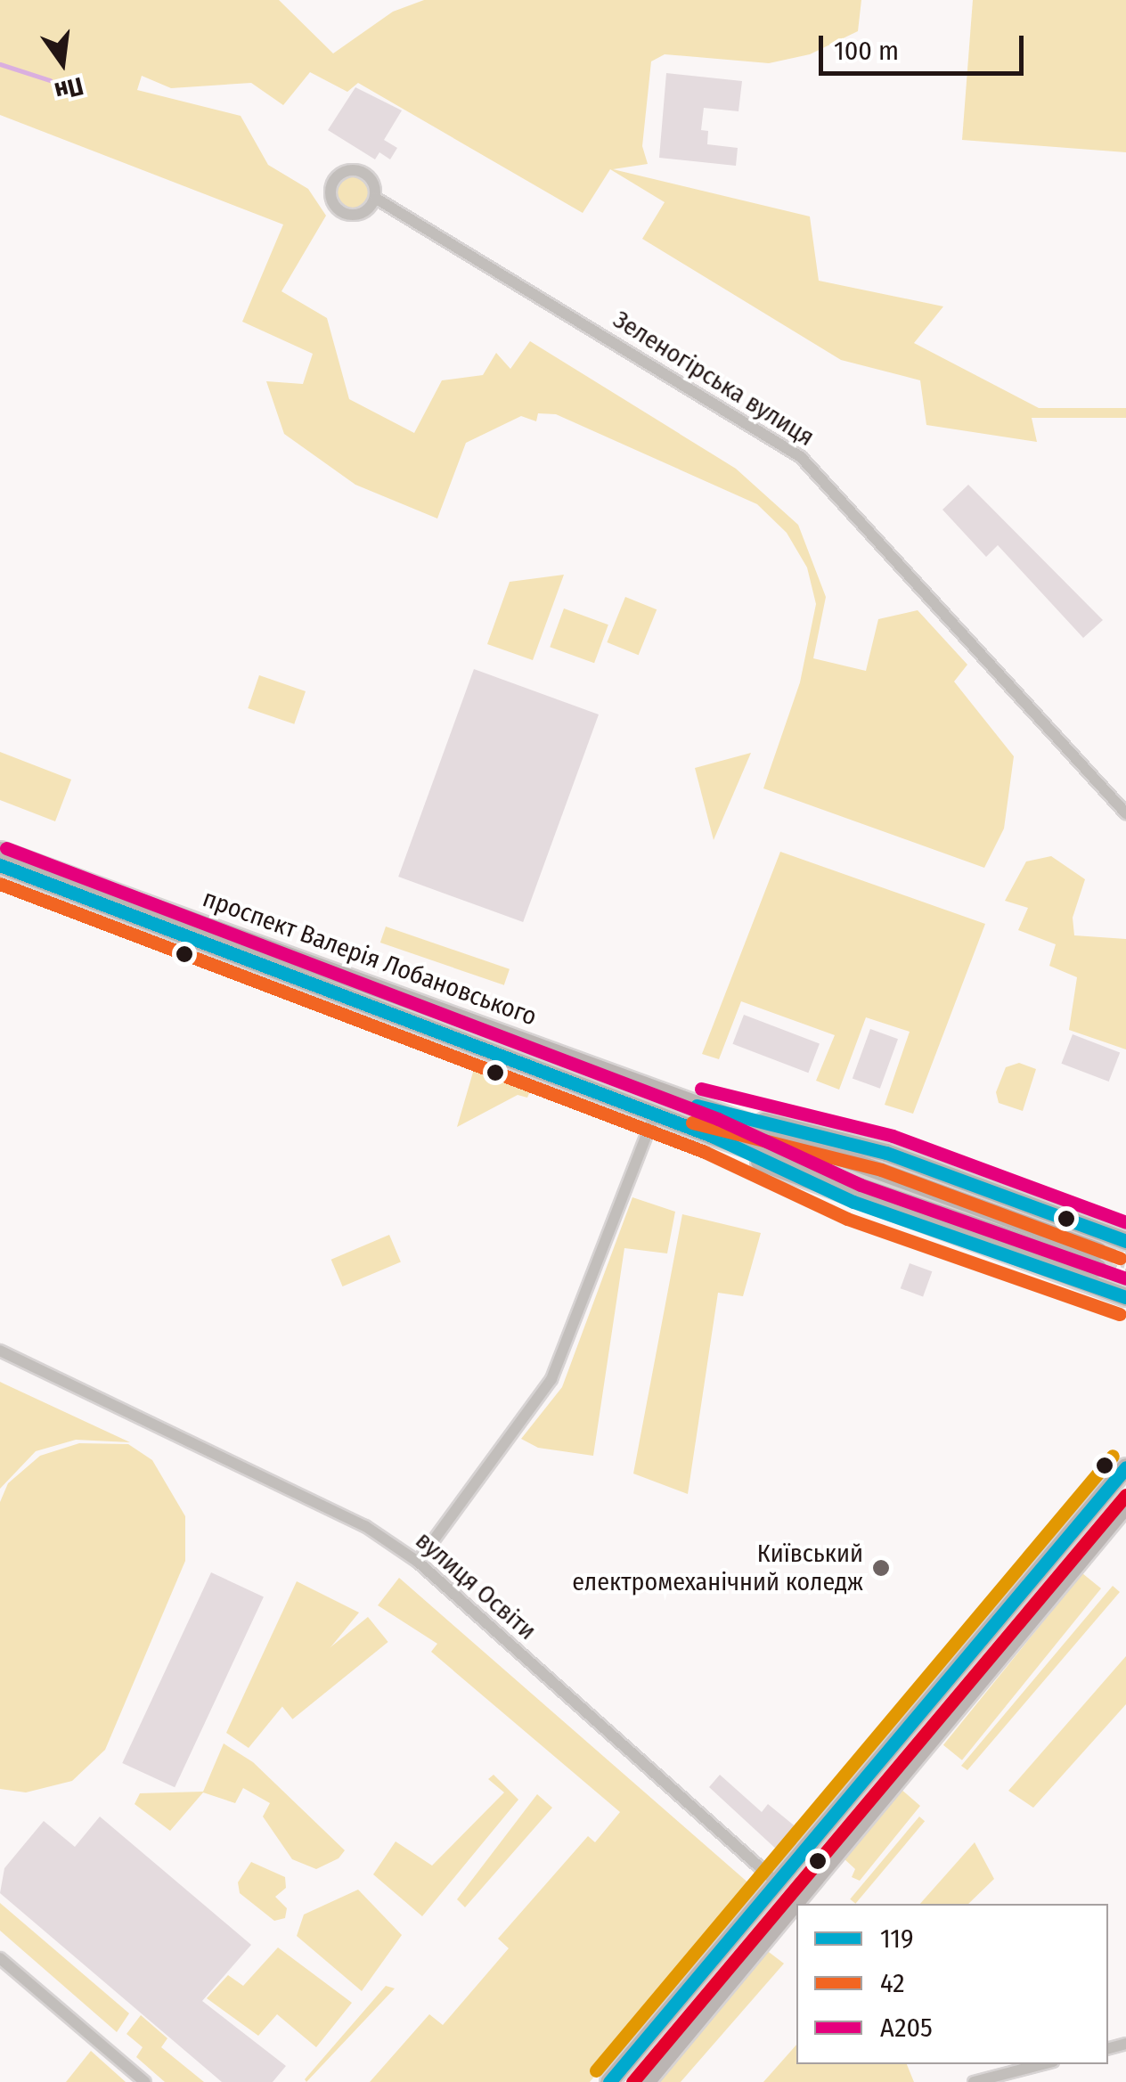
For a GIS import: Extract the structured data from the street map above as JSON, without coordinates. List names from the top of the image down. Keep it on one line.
{"streets":{"main road":["проспект Валерія Лобановського"],"street":["Зеленогірська вулиця","вулиця Освіти"]},"places":["Київський електромеханічний коледж"],"lines":["transit line А205","transit line 119","transit line 42"],"legend":["119","42","А205"],"scale_bar":"100 m","north":"bottom"}
